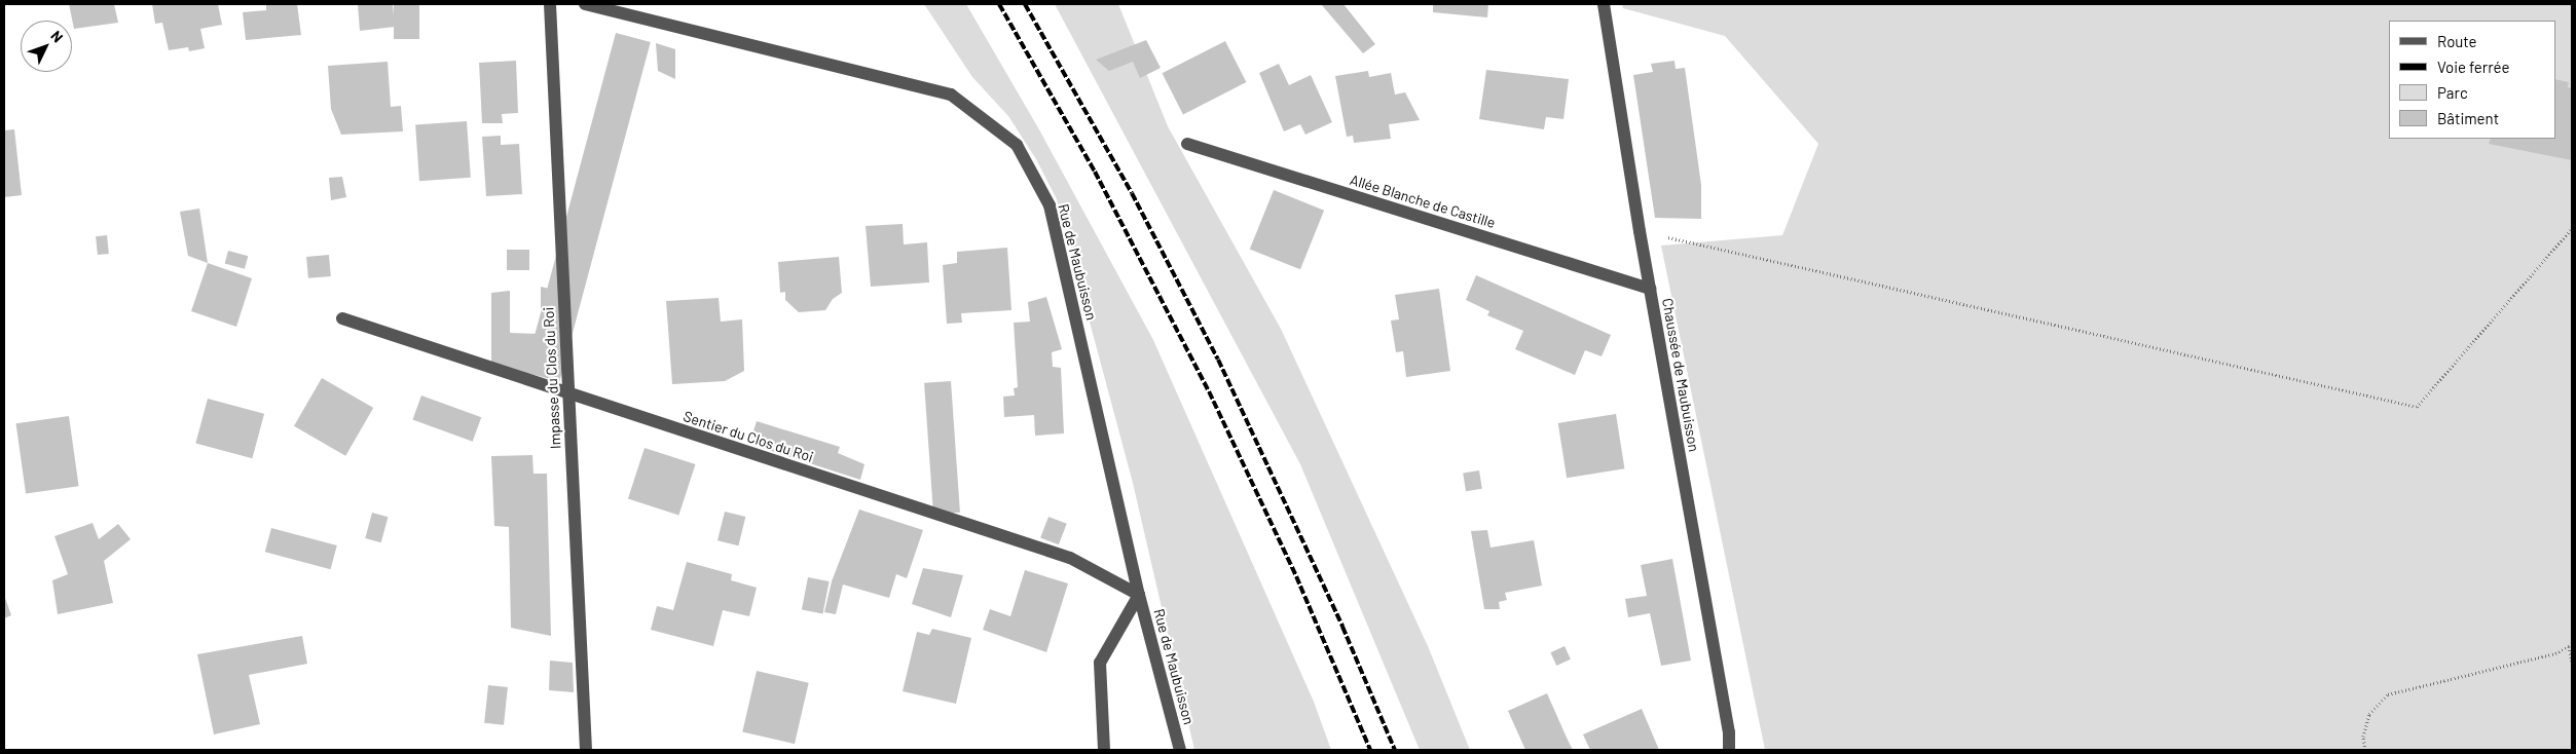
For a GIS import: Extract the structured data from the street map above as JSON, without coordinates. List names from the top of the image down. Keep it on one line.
{"streets":{"street":["Allée Blanche de Castille","Rue de Maubuisson","Chaussée de Maubuisson","Impasse du Clos du Roi","Sentier du Clos du Roi"]},"crossings":[["Allée Blanche de Castille","Chaussée de Maubuisson"],["Rue de Maubuisson","Sentier du Clos du Roi"],["Impasse du Clos du Roi","Sentier du Clos du Roi"]],"legend":["Route","Voie ferrée","Parc","Bâtiment"],"north":"top right"}
